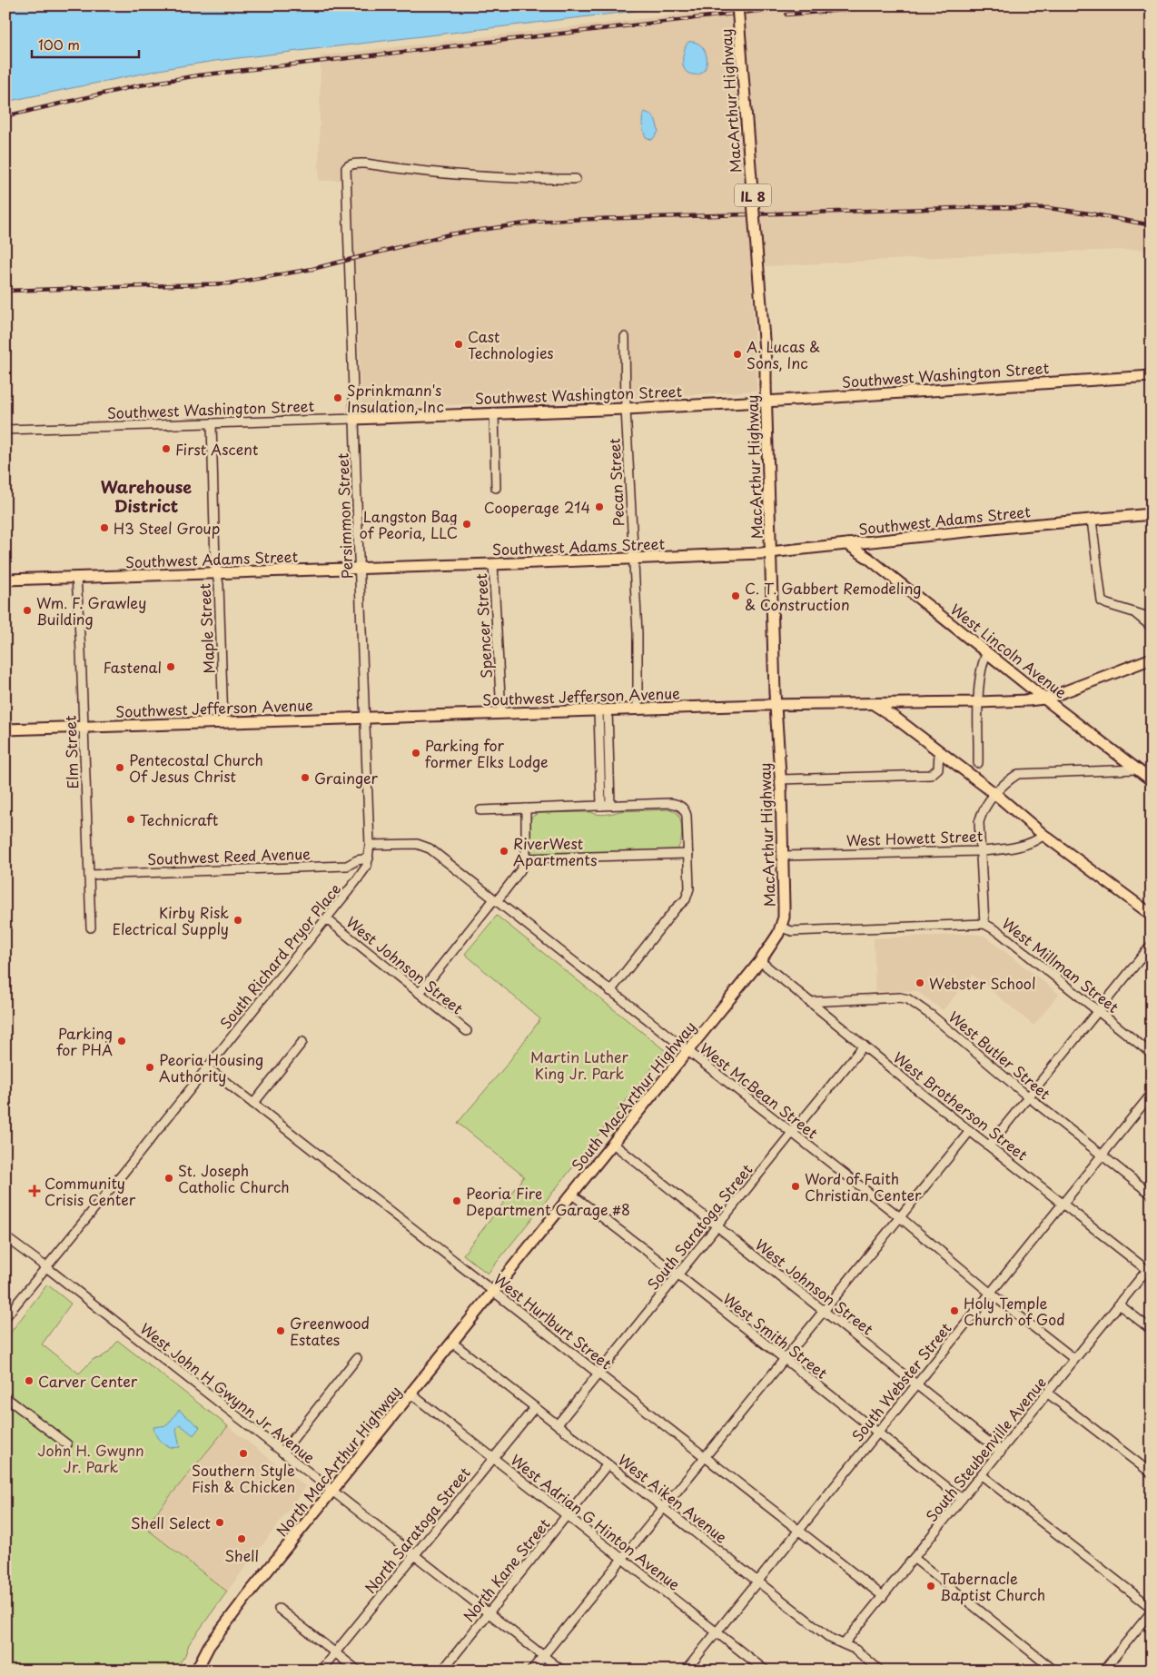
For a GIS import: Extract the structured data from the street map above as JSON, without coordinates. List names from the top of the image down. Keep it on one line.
{"streets":{"main road":["MacArthur Highway","IL 8","Southwest Washington Street","Southwest Adams Street","West Lincoln Avenue","Southwest Jefferson Avenue","South MacArthur Highway","North MacArthur Highway"],"street":["Pecan Street","Persimmon Street","Spencer Street","Maple Street","Elm Street","West Howett Street","Southwest Reed Avenue","South Richard Pryor Place","West Johnson Street","West Millman Street","West Butler Street","West McBean Street","West Brotherson Street","South Saratoga Street","West Hurlburt Street","West Smith Street","South Webster Street","West John H Gwynn Jr Avenue","South Steubenville Avenue","West Aiken Avenue","West Adrian G Hinton Avenue","North Saratoga Street","North Kane Street"]},"crossings":[["MacArthur Highway","Southwest Washington Street"],["MacArthur Highway","Southwest Adams Street"],["MacArthur Highway","Southwest Jefferson Avenue"],["MacArthur Highway","West Howett Street"],["MacArthur Highway","West Millman Street"],["MacArthur Highway","South MacArthur Highway"],["Southwest Washington Street","Pecan Street"],["Southwest Washington Street","Persimmon Street"],["Southwest Washington Street","Maple Street"],["Pecan Street","Southwest Adams Street"],["Pecan Street","Southwest Jefferson Avenue"],["Persimmon Street","Southwest Adams Street"],["Persimmon Street","Southwest Jefferson Avenue"],["Persimmon Street","Southwest Reed Avenue"],["Persimmon Street","South Richard Pryor Place"],["Persimmon Street","West McBean Street"],["Southwest Adams Street","Spencer Street"],["Southwest Adams Street","Maple Street"],["Southwest Adams Street","West Lincoln Avenue"],["Southwest Adams Street","Elm Street"],["Spencer Street","Southwest Jefferson Avenue"],["Maple Street","Southwest Jefferson Avenue"],["West Lincoln Avenue","Southwest Jefferson Avenue"],["Southwest Jefferson Avenue","Elm Street"],["Elm Street","Southwest Reed Avenue"],["Southwest Reed Avenue","South Richard Pryor Place"],["South Richard Pryor Place","West Johnson Street"],["South Richard Pryor Place","West Hurlburt Street"],["South Richard Pryor Place","West John H Gwynn Jr Avenue"],["West Johnson Street","South MacArthur Highway"],["West Johnson Street","South Saratoga Street"],["West Johnson Street","South Webster Street"],["West Johnson Street","South Steubenville Avenue"],["West Millman Street","South MacArthur Highway"],["West Butler Street","West Brotherson Street"],["West Butler Street","South Webster Street"],["West McBean Street","South MacArthur Highway"],["West McBean Street","South Saratoga Street"],["West McBean Street","South Webster Street"],["West McBean Street","South Steubenville Avenue"],["South MacArthur Highway","West Brotherson Street"],["South MacArthur Highway","West Hurlburt Street"],["South MacArthur Highway","West Smith Street"],["South MacArthur Highway","North MacArthur Highway"],["South MacArthur Highway","West Aiken Avenue"],["West Brotherson Street","South Saratoga Street"],["West Brotherson Street","South Webster Street"],["West Brotherson Street","South Steubenville Avenue"],["South Saratoga Street","West Hurlburt Street"],["South Saratoga Street","West Smith Street"],["South Saratoga Street","West Aiken Avenue"],["West Hurlburt Street","South Webster Street"],["West Hurlburt Street","South Steubenville Avenue"],["West Smith Street","South Webster Street"],["West Smith Street","South Steubenville Avenue"],["South Webster Street","West Aiken Avenue"],["South Webster Street","West Adrian G Hinton Avenue"],["West John H Gwynn Jr Avenue","North MacArthur Highway"],["West John H Gwynn Jr Avenue","North Saratoga Street"],["West John H Gwynn Jr Avenue","North Kane Street"],["South Steubenville Avenue","West Aiken Avenue"],["North MacArthur Highway","West Aiken Avenue"],["North MacArthur Highway","West Adrian G Hinton Avenue"],["West Aiken Avenue","North Saratoga Street"],["West Aiken Avenue","North Kane Street"],["West Adrian G Hinton Avenue","North Saratoga Street"],["West Adrian G Hinton Avenue","North Kane Street"]],"districts":["Warehouse District"],"parks":["Martin Luther King Jr. Park","John H. Gwynn Jr. Park"],"places":{"other":["Cast Technologies","A. Lucas & Sons, Inc","Sprinkmann's Insulation, Inc","First Ascent","Cooperage 214","Langston Bag of Peoria, LLC","H3 Steel Group","C. T. Gabbert Remodeling & Construction","Wm. F. Grawley Building","Fastenal","Parking for former Elks Lodge","Pentecostal Church Of Jesus Christ","Grainger","Technicraft","RiverWest Apartments","Kirby Risk Electrical Supply","Webster School","Parking for PHA","Peoria Housing Authority","St. Joseph Catholic Church","Word of Faith Christian Center","Peoria Fire Department Garage #8","Holy Temple Church of God","Greenwood Estates","Carver Center","Southern Style Fish & Chicken","Shell Select","Shell","Tabernacle Baptist Church"],"health":["Community Crisis Center"]},"scale_bar":"100 m"}
